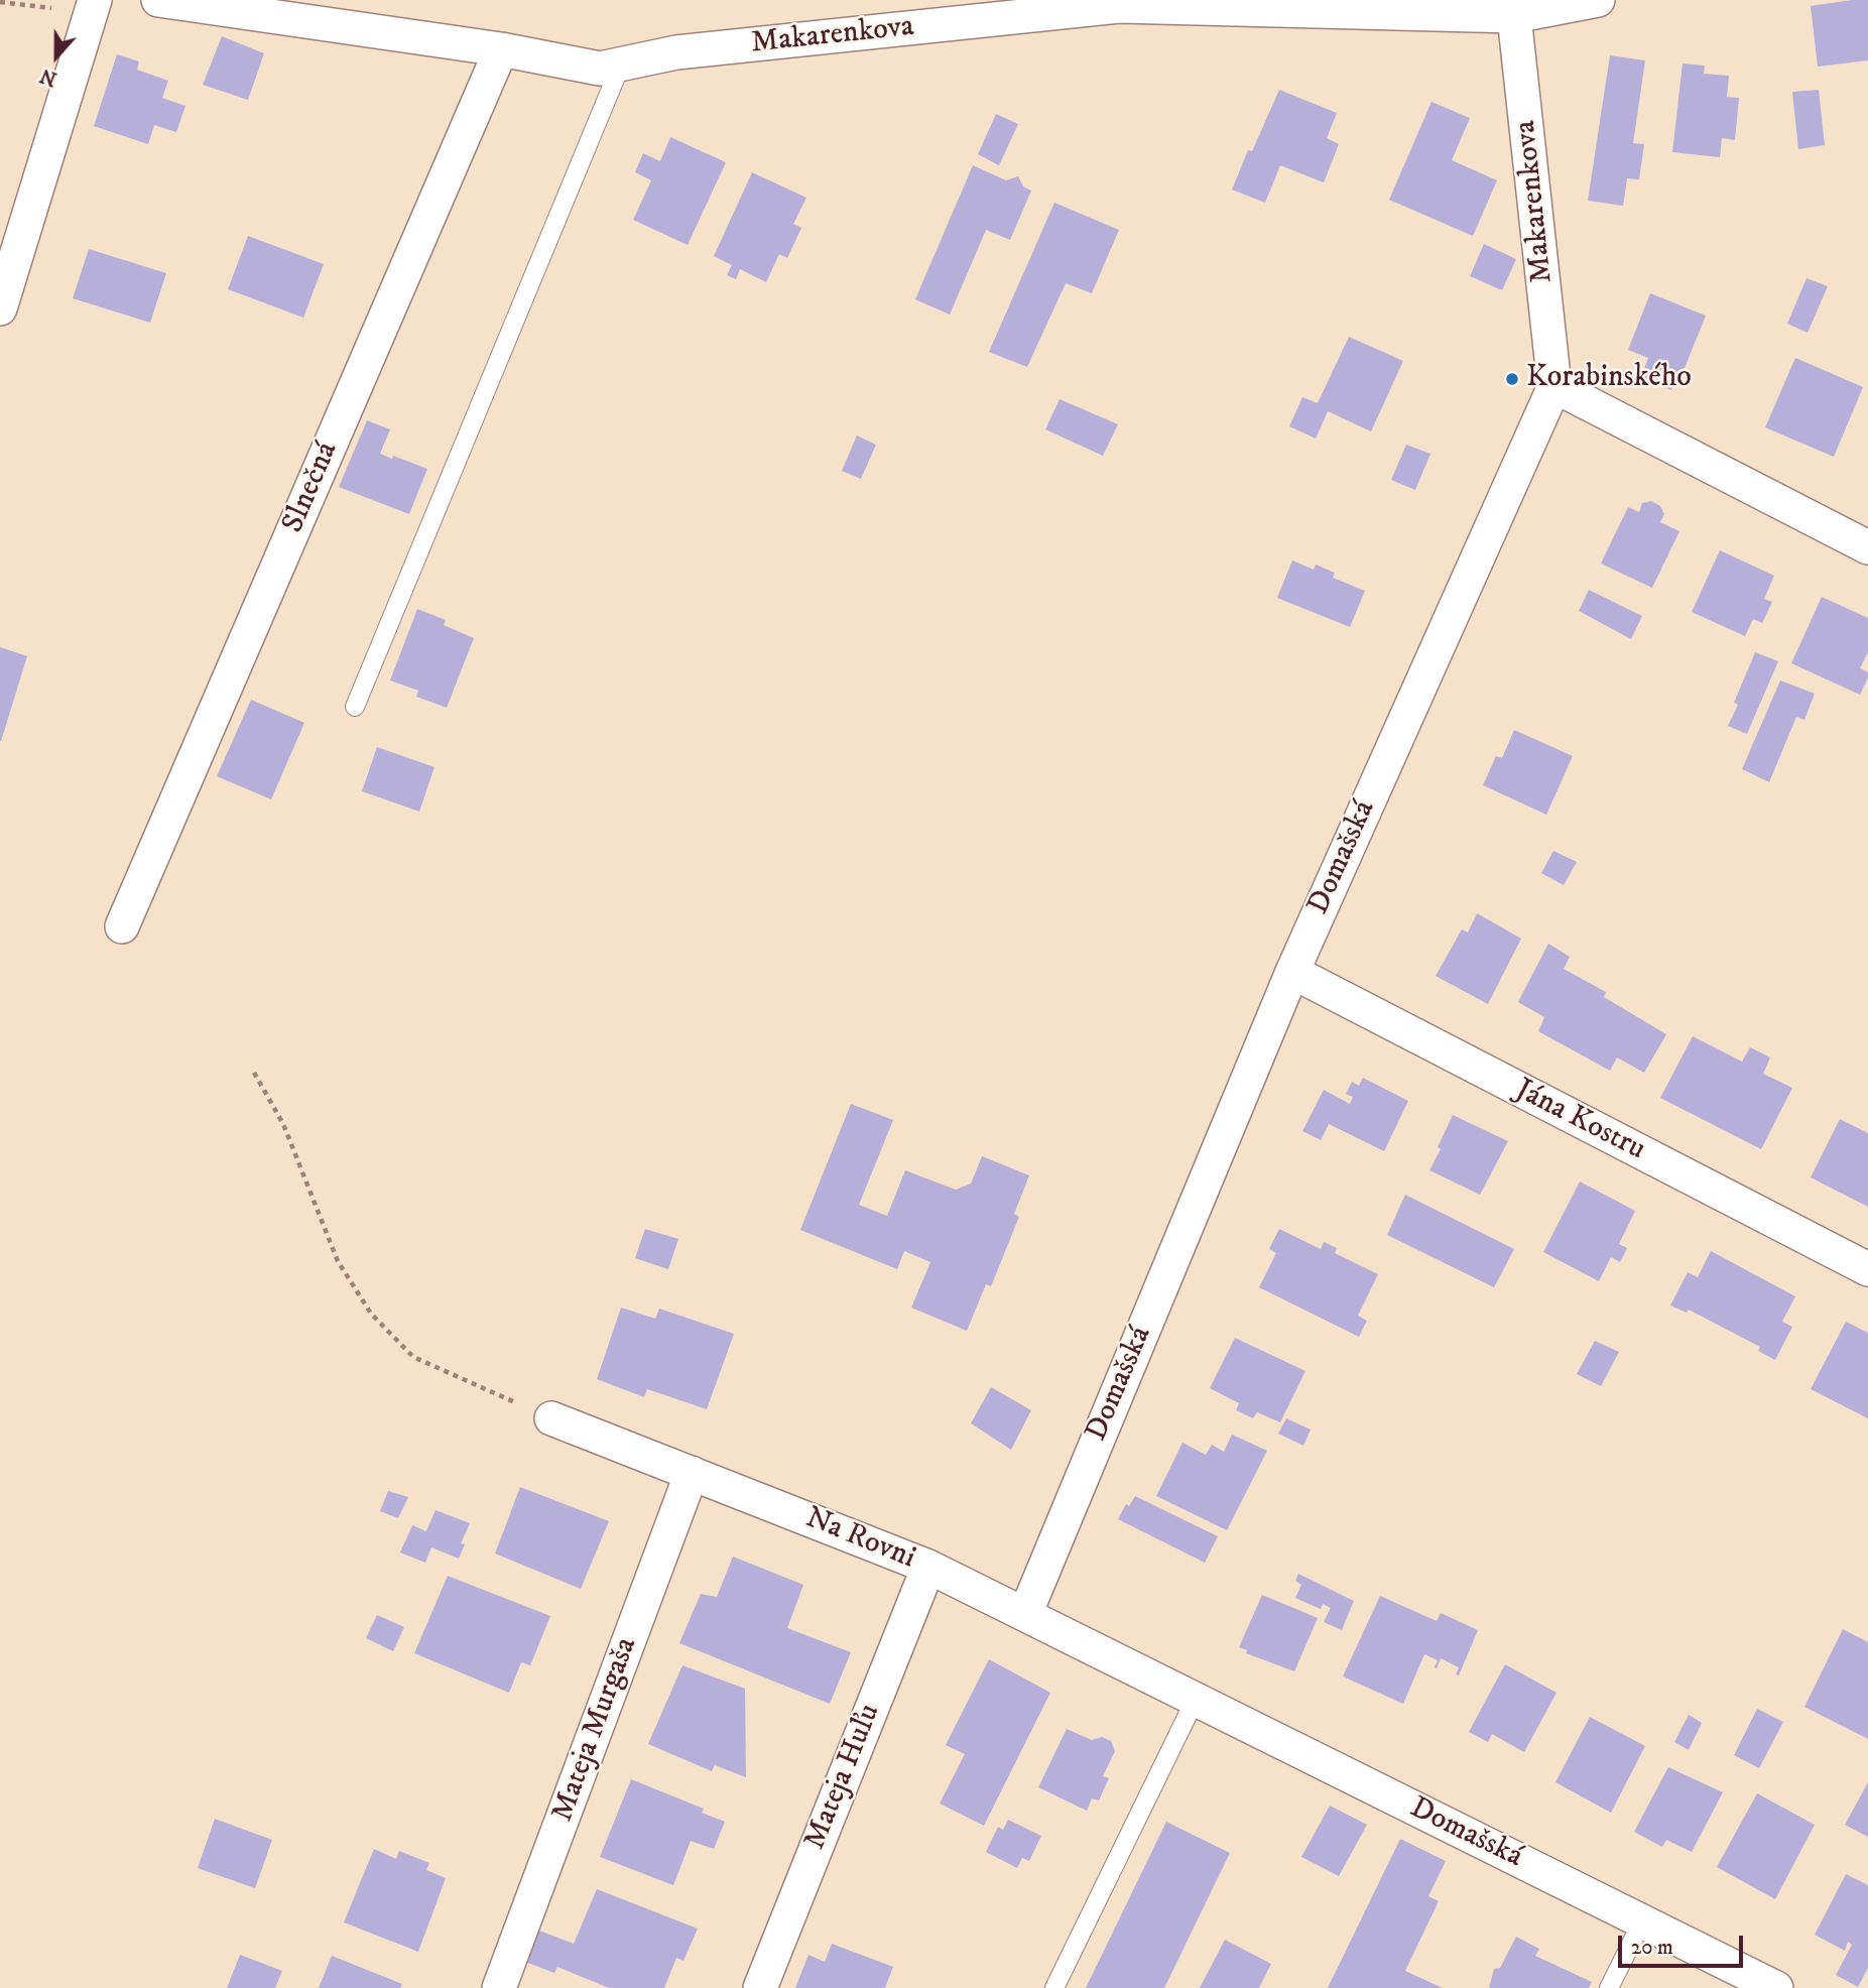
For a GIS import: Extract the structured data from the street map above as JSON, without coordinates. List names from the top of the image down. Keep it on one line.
{"streets":{"street":["Makarenkova","Slnečná","Domašská","Jána Kostru","Na Rovni","Mateja Murgaša","Mateja Huľu"]},"crossings":[["Makarenkova","Slnečná"],["Makarenkova","Domašská"],["Domašská","Jána Kostru"],["Domašská","Na Rovni"],["Na Rovni","Mateja Murgaša"],["Na Rovni","Mateja Huľu"]],"places":["Korabinského"],"scale_bar":"20 m","north":"bottom"}
